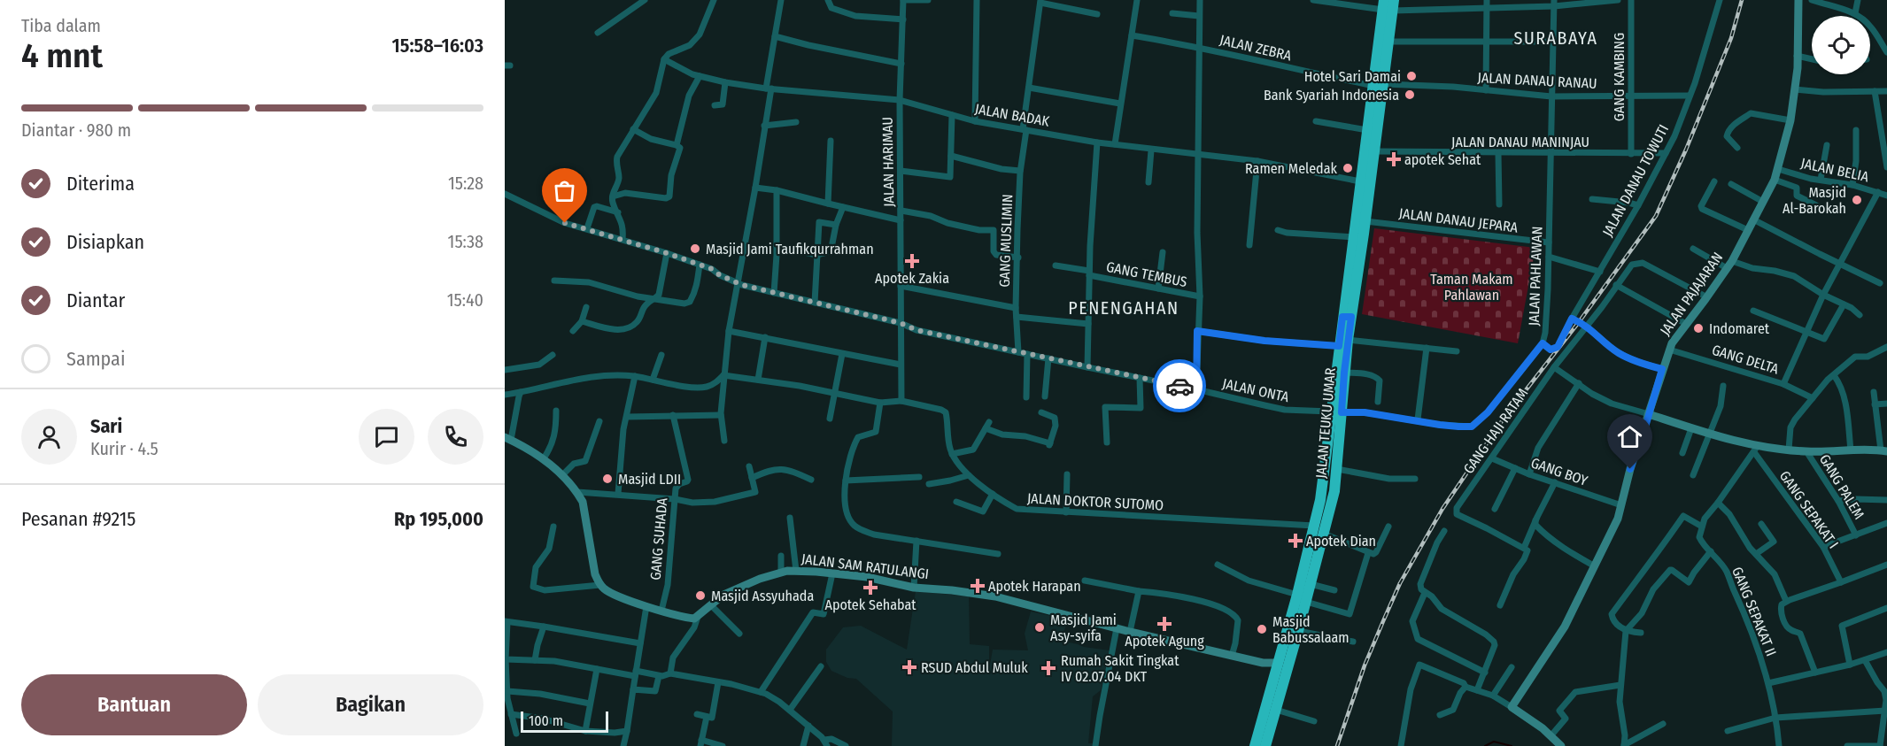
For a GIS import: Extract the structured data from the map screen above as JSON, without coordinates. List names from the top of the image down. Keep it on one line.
{"streets":{"highway":["JALAN TEUKU UMAR"],"street":["JALAN ZEBRA","GANG KAMBING","JALAN DANAU RANAU","JALAN BADAK","JALAN DANAU MANINJAU","JALAN HARIMAU","JALAN BELIA","JALAN DANAU TOWUTI","JALAN DANAU JEPARA","GANG MUSLIMIN","GANG TEMBUS","JALAN PAHLAWAN","JALAN PAJAJARAN","GANG DELTA","JALAN ONTA","GANG HAJI RATAM","GANG BOY","GANG PALEM","JALAN DOKTOR SUTOMO","GANG SEPAKAT I","GANG SUHADA","JALAN SAM RATULANGI","GANG SEPAKAT II"]},"crossings":[["JALAN ZEBRA","JALAN DANAU RANAU"],["JALAN ZEBRA","JALAN TEUKU UMAR"],["GANG KAMBING","JALAN DANAU RANAU"],["GANG KAMBING","JALAN DANAU MANINJAU"],["JALAN DANAU RANAU","JALAN DANAU TOWUTI"],["JALAN DANAU RANAU","JALAN PAHLAWAN"],["JALAN DANAU RANAU","JALAN TEUKU UMAR"],["JALAN BADAK","JALAN HARIMAU"],["JALAN BADAK","GANG MUSLIMIN"],["JALAN BADAK","JALAN TEUKU UMAR"],["JALAN DANAU MANINJAU","JALAN DANAU TOWUTI"],["JALAN DANAU MANINJAU","JALAN PAHLAWAN"],["JALAN DANAU MANINJAU","JALAN TEUKU UMAR"],["JALAN HARIMAU","JALAN ONTA"],["JALAN HARIMAU","JALAN DOKTOR SUTOMO"],["JALAN BELIA","JALAN PAJAJARAN"],["JALAN DANAU TOWUTI","JALAN PAHLAWAN"],["JALAN DANAU JEPARA","JALAN PAHLAWAN"],["JALAN DANAU JEPARA","JALAN TEUKU UMAR"],["GANG MUSLIMIN","JALAN ONTA"],["JALAN PAHLAWAN","JALAN ONTA"],["JALAN PAHLAWAN","JALAN TEUKU UMAR"],["JALAN PAJAJARAN","GANG DELTA"],["JALAN PAJAJARAN","GANG HAJI RATAM"],["JALAN PAJAJARAN","GANG BOY"],["JALAN ONTA","JALAN TEUKU UMAR"],["JALAN TEUKU UMAR","JALAN DOKTOR SUTOMO"],["JALAN TEUKU UMAR","JALAN SAM RATULANGI"],["GANG HAJI RATAM","GANG BOY"]],"districts":["SURABAYA","PENENGAHAN"],"parks":["Taman Makam Pahlawan"],"places":{"other":["Hotel Sari Damai","Bank Syariah Indonesia","Ramen Meledak","Masjid Al-Barokah","Masjid Jami Taufikqurrahman","Indomaret","Masjid LDII","Masjid Assyuhada","Masjid Jami Asy-syifa","Masjid Babussalaam"],"health":["apotek Sehat","Apotek Zakia","Apotek Dian","Apotek Harapan","Apotek Sehabat","Apotek Agung","RSUD Abdul Muluk","Rumah Sakit Tingkat IV 02.07.04 DKT"]},"scale_bar":"100 m","page":{"heading":["4 mnt","Tiba dalam","15:58–16:03"],"panel":["Sari","Kurir · 4.5","Pesanan #9215","Rp 195,000"],"bar":"Diantar · 980 m","list":[["Diterima","15:28"],["Disiapkan","15:38"],["Diantar","15:40"],"Sampai"],"buttons":["Bantuan","Bagikan"],"scale":"100 m"}}
